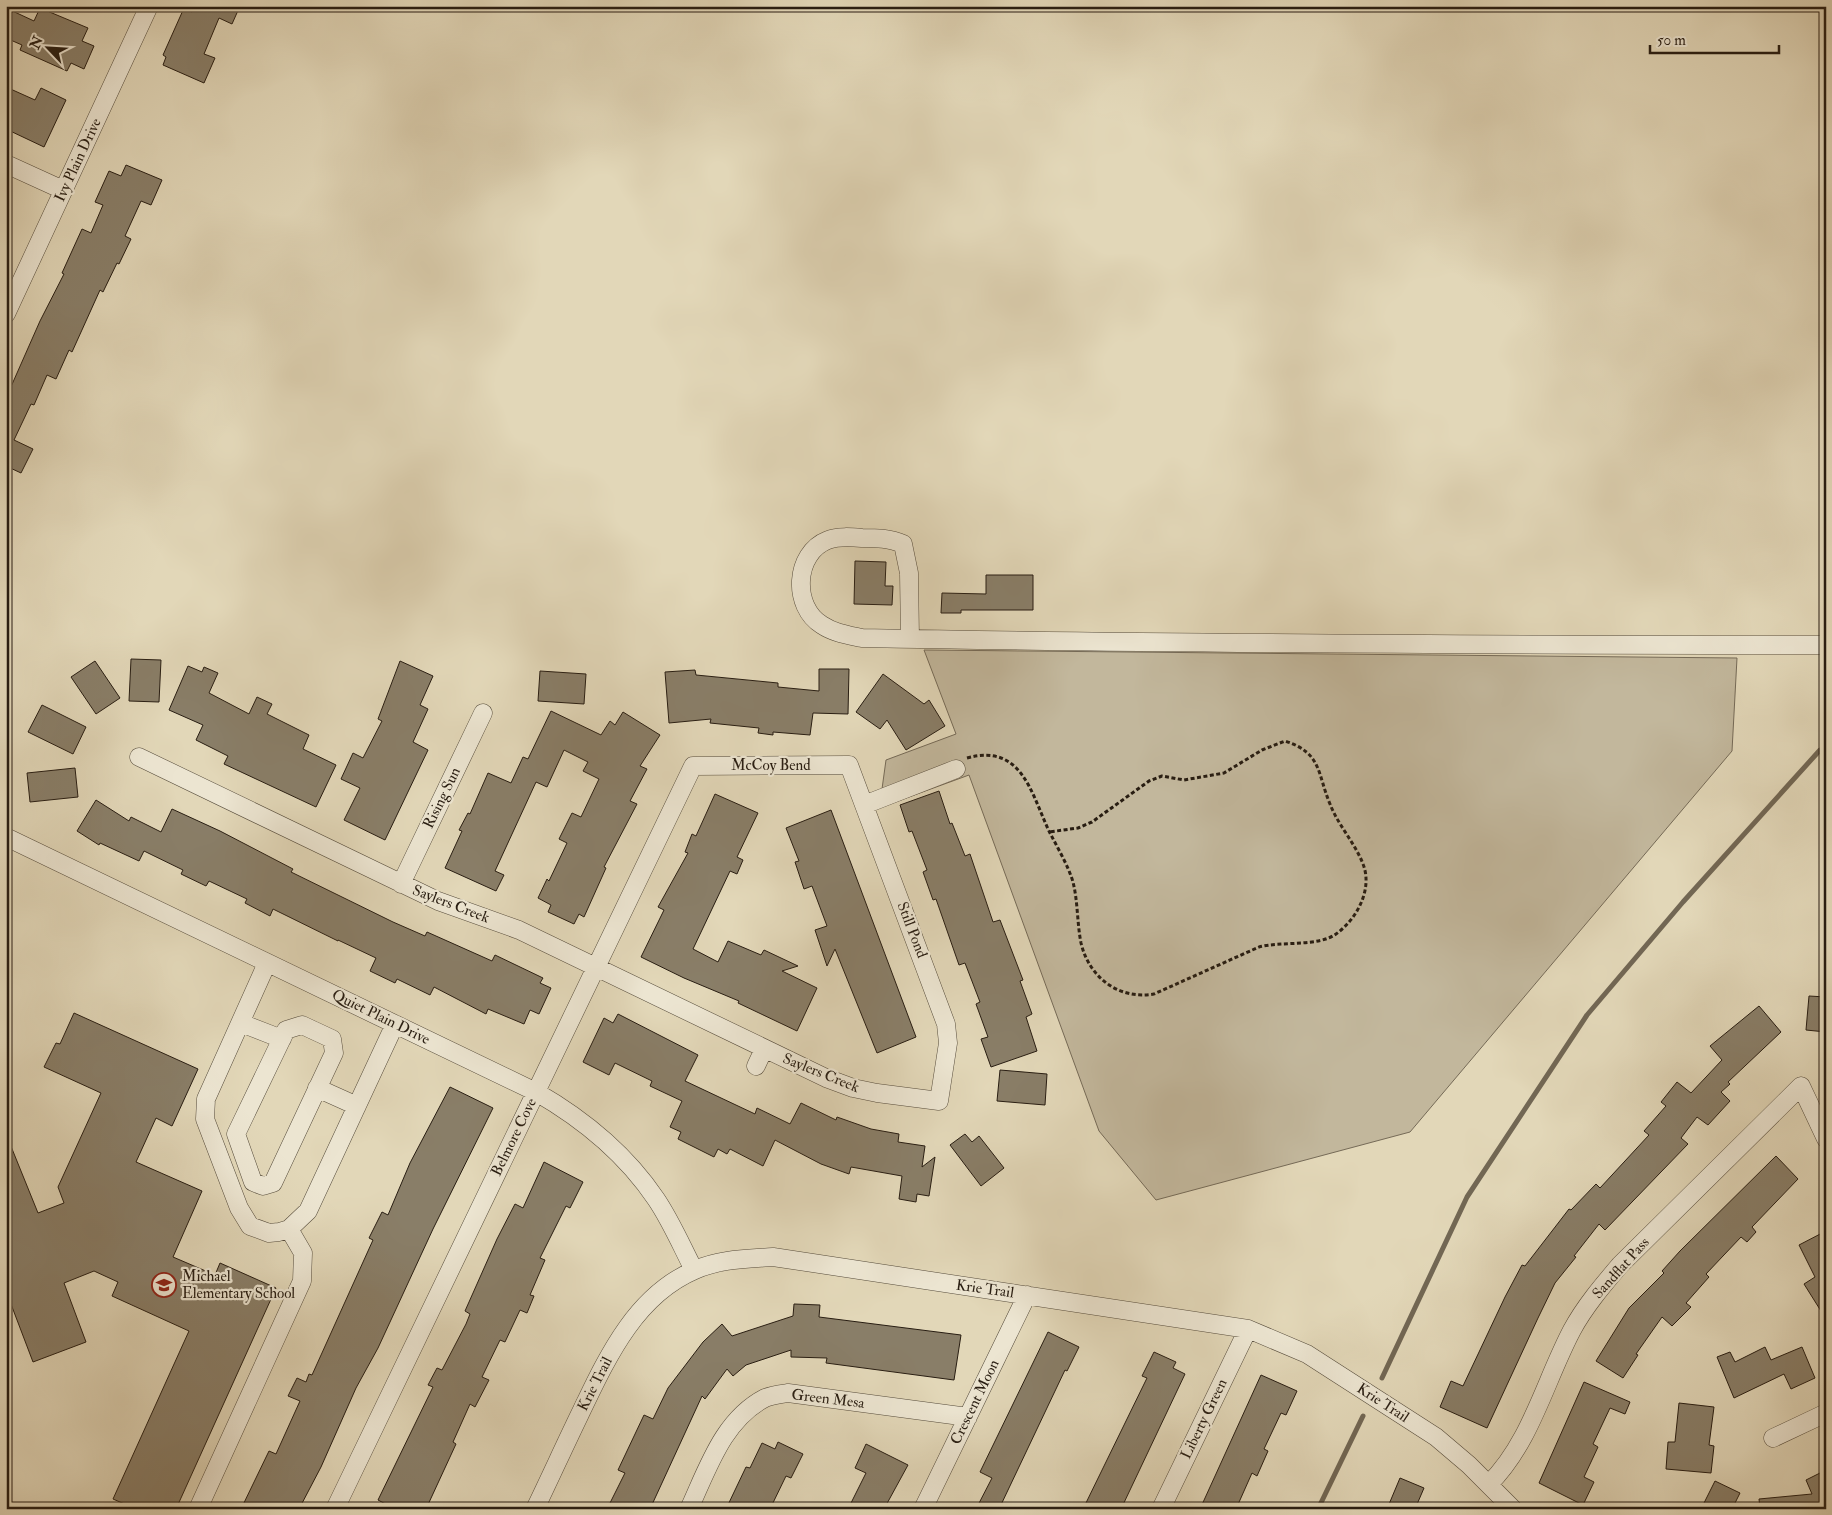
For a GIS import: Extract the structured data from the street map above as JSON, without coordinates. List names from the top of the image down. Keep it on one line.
{"streets":{"street":["Ivy Plain Drive","McCoy Bend","Rising Sun","Saylers Creek","Still Pond","Quiet Plain Drive","Belmore Cove","Sandflat Pass","Krie Trail","Green Mesa","Crescent Moon","Liberty Green"]},"crossings":[["McCoy Bend","Still Pond"],["McCoy Bend","Belmore Cove"],["Rising Sun","Saylers Creek"],["Saylers Creek","Still Pond"],["Saylers Creek","Belmore Cove"],["Quiet Plain Drive","Belmore Cove"],["Quiet Plain Drive","Krie Trail"],["Sandflat Pass","Krie Trail"],["Krie Trail","Crescent Moon"],["Krie Trail","Liberty Green"],["Green Mesa","Crescent Moon"]],"places":{"school or university":["Michael Elementary School"]},"scale_bar":"50 m","north":"top left"}
